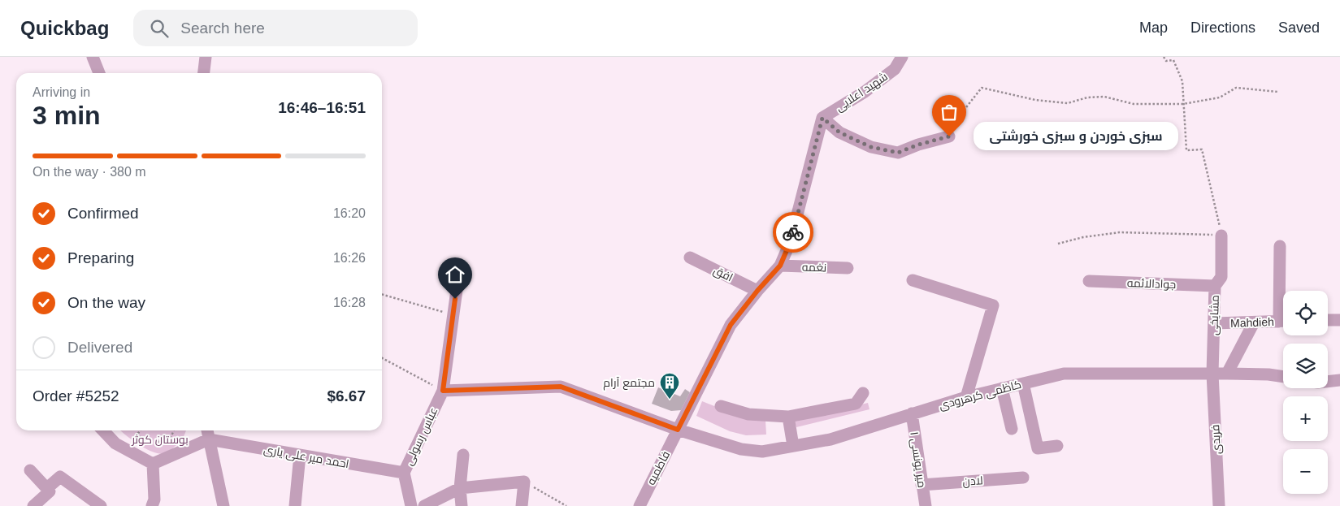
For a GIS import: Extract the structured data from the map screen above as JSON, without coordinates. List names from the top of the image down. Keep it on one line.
{"streets":{"street":["شهید اعلایی","نغمه","افق","جوادالائمه","مشایخی","Mahdieh","کاظمی کرهرودی","عباس رسولی","فریدی","احمد میر علی یاری","میر یونسی ۱","فاطمیه","لادن"]},"crossings":[["نغمه","فاطمیه"],["افق","فاطمیه"],["جوادالائمه","مشایخی"],["مشایخی","Mahdieh"],["مشایخی","کاظمی کرهرودی"],["مشایخی","فریدی"],["کاظمی کرهرودی","فریدی"],["کاظمی کرهرودی","میر یونسی ۱"],["کاظمی کرهرودی","فاطمیه"],["عباس رسولی","احمد میر علی یاری"],["میر یونسی ۱","لادن"]],"parks":["بوستان کوثر"],"places":{"other":["سبزی خوردن و سبزی خورشتی"],"building":["مجتمع آرام"]},"page":{"header":"Quickbag","search":"Search here","nav":["Map","Directions","Saved"],"heading":["3 min","Arriving in","16:46–16:51"],"panel":["Order #5252","$6.67"],"bubble":"سبزی خوردن و سبزی خورشتی","bar":"On the way · 380 m","list":[["Confirmed","16:20"],["Preparing","16:26"],["On the way","16:28"],"Delivered"],"map_buttons":["+","−"]}}
